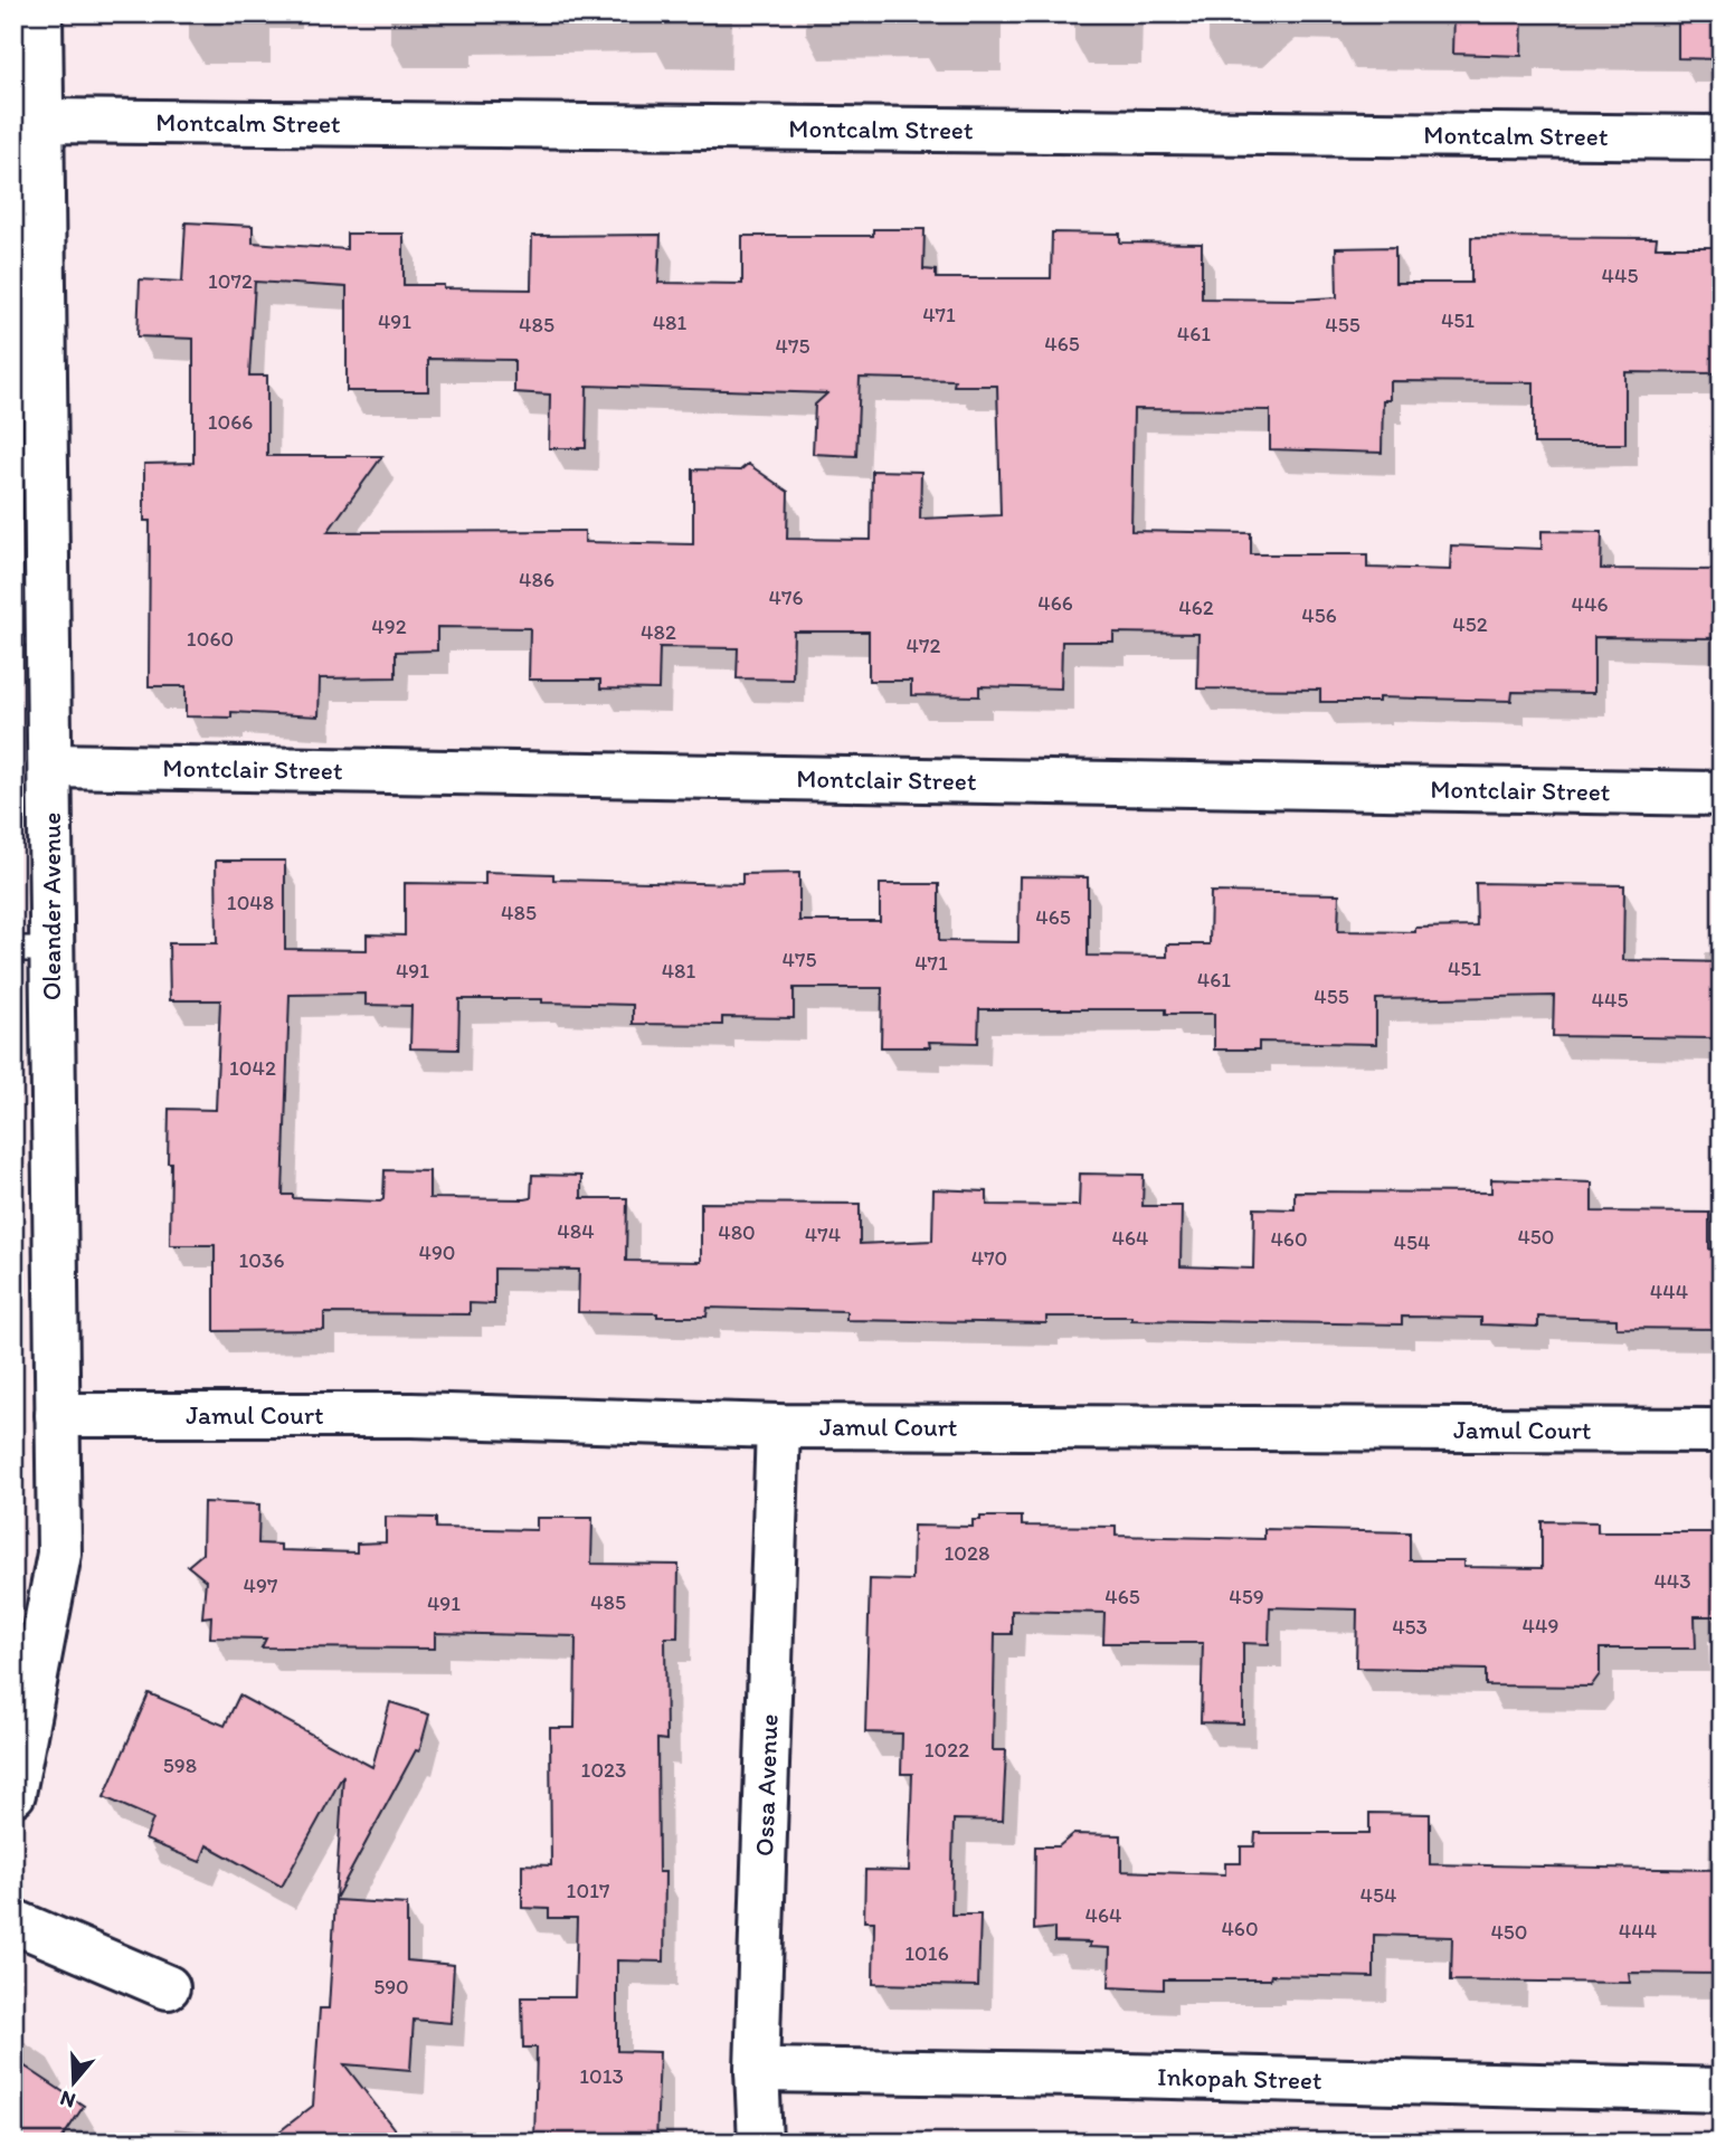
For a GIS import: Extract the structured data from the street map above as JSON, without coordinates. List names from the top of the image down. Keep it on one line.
{"streets":{"street":["Montcalm Street","Montclair Street","Oleander Avenue","Jamul Court","Ossa Avenue","Inkopah Street"]},"crossings":[["Montcalm Street","Oleander Avenue"],["Montclair Street","Oleander Avenue"],["Oleander Avenue","Jamul Court"],["Jamul Court","Ossa Avenue"],["Ossa Avenue","Inkopah Street"]],"house_numbers":["445","1072","471","451","491","481","485","455","461","465","475","1066","486","476","466","446","462","456","452","492","482","1060","472","1048","485","465","475","471","451","491","481","461","455","445","1042","484","480","474","450","464","460","454","490","470","1036","444","1028","443","497","465","459","485","491","449","453","1022","598","1023","1017","454","464","460","444","450","1016","590","1013"],"north":"bottom"}
